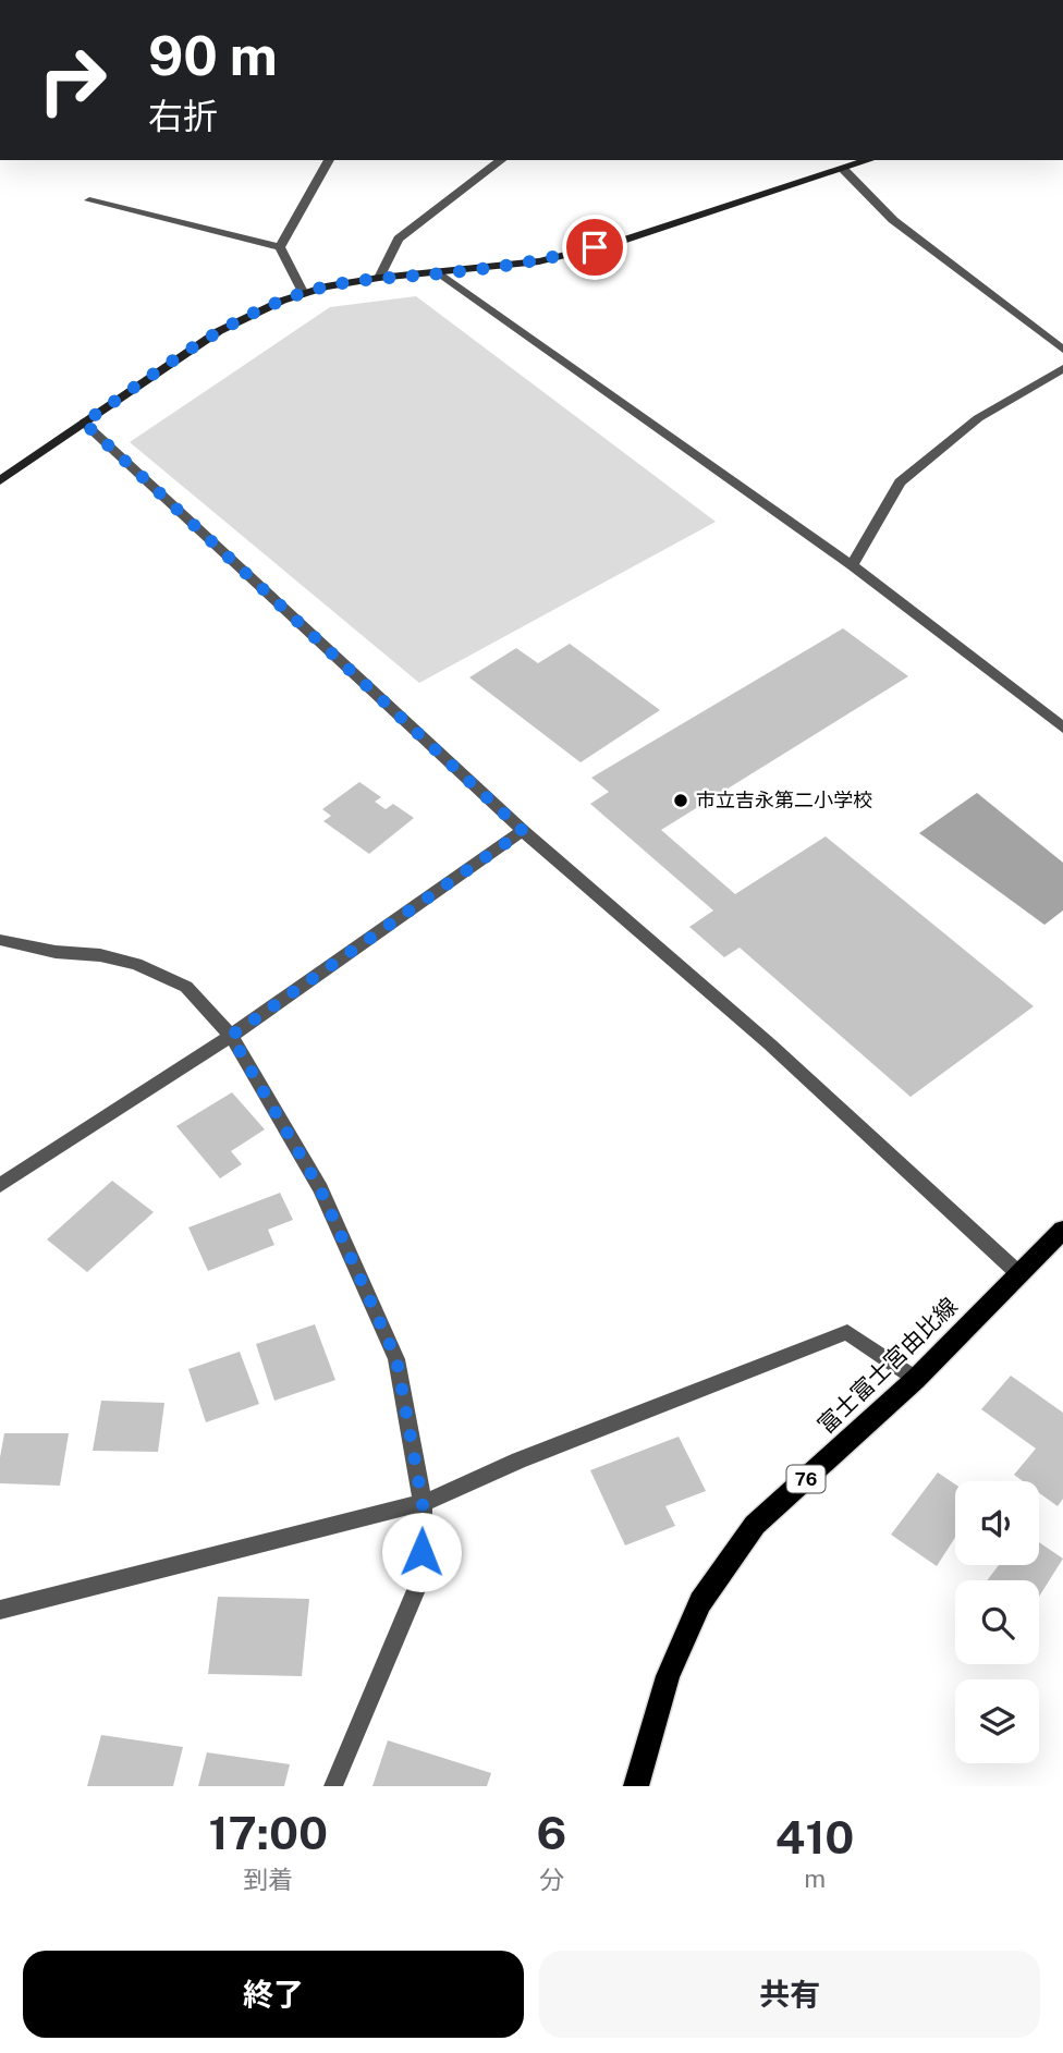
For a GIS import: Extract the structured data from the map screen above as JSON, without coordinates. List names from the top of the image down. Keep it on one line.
{"streets":{"main road":["富士富士宮由比線","76"]},"places":["市立吉永第二小学校"],"page":{"turn":["90 m","右折"],"eta":["17:00","到着","6","分","410","m"],"buttons":["終了","共有"]}}
